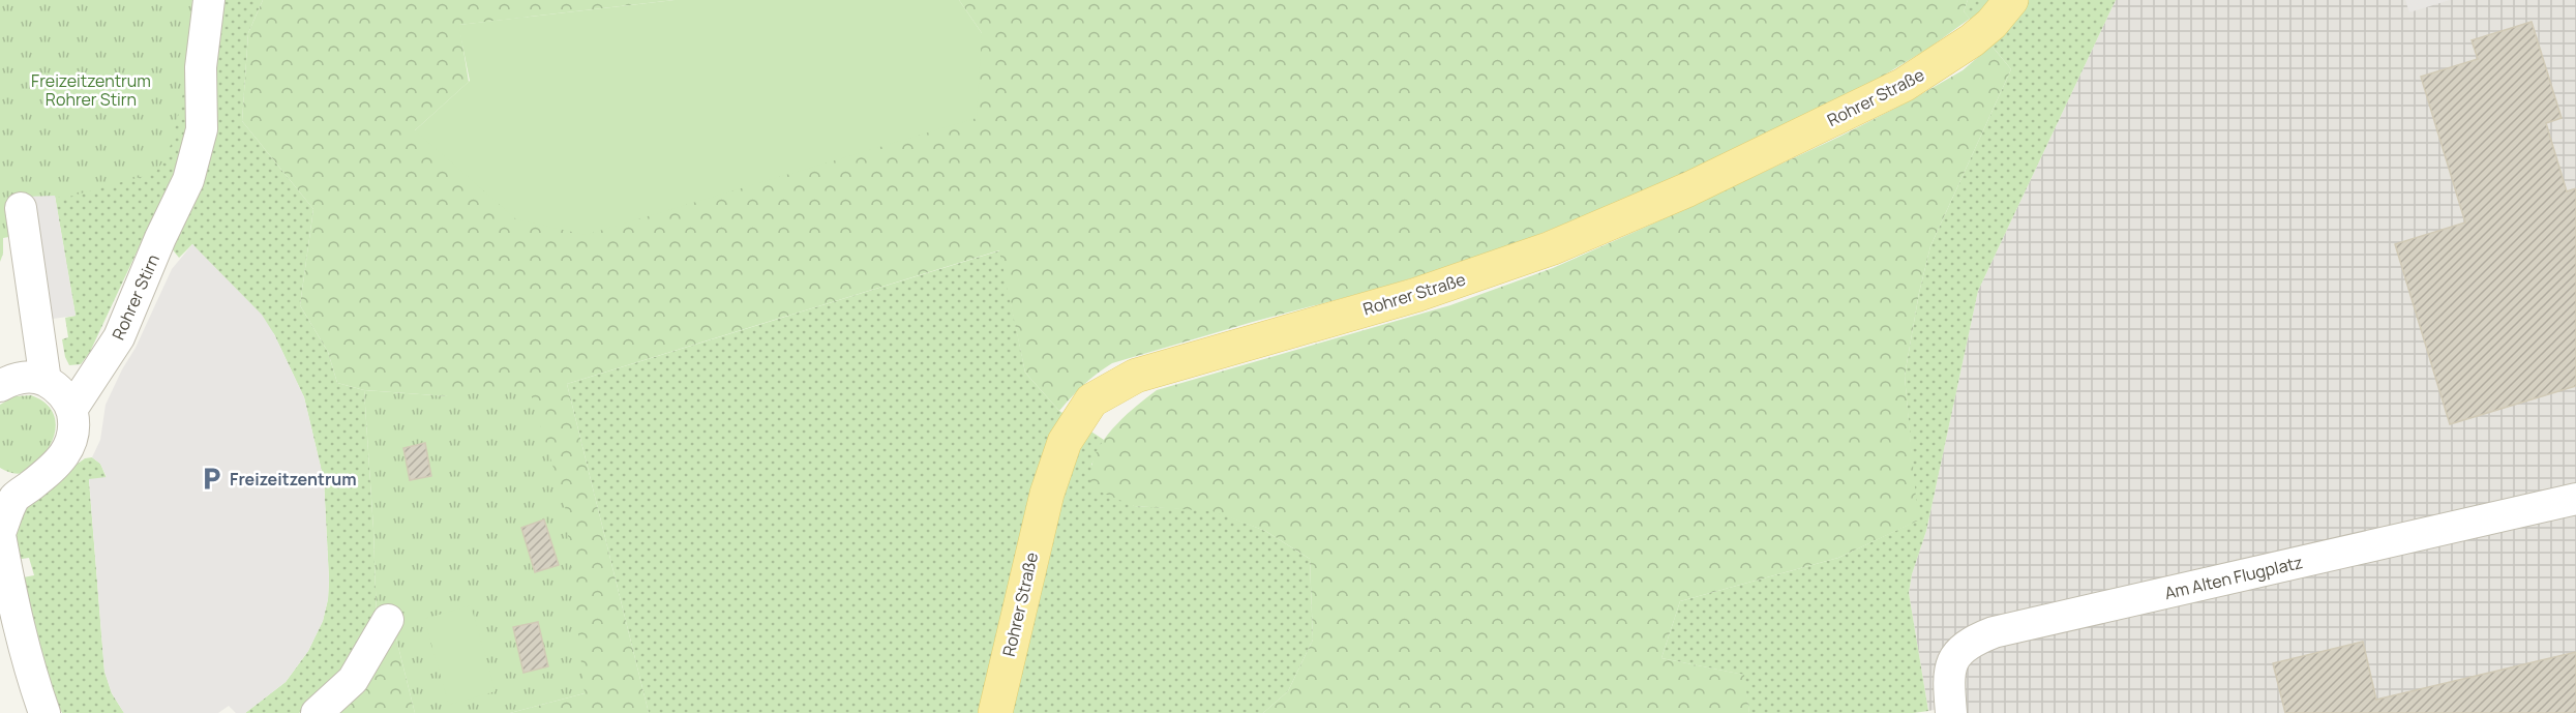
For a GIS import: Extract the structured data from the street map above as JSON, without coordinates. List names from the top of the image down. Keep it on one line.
{"streets":{"main road":["Rohrer Straße"],"street":["Rohrer Stirn","Am Alten Flugplatz"]},"parks":["Freizeitzentrum Rohrer Stirn"],"places":{"parking":["Freizeitzentrum"]}}
